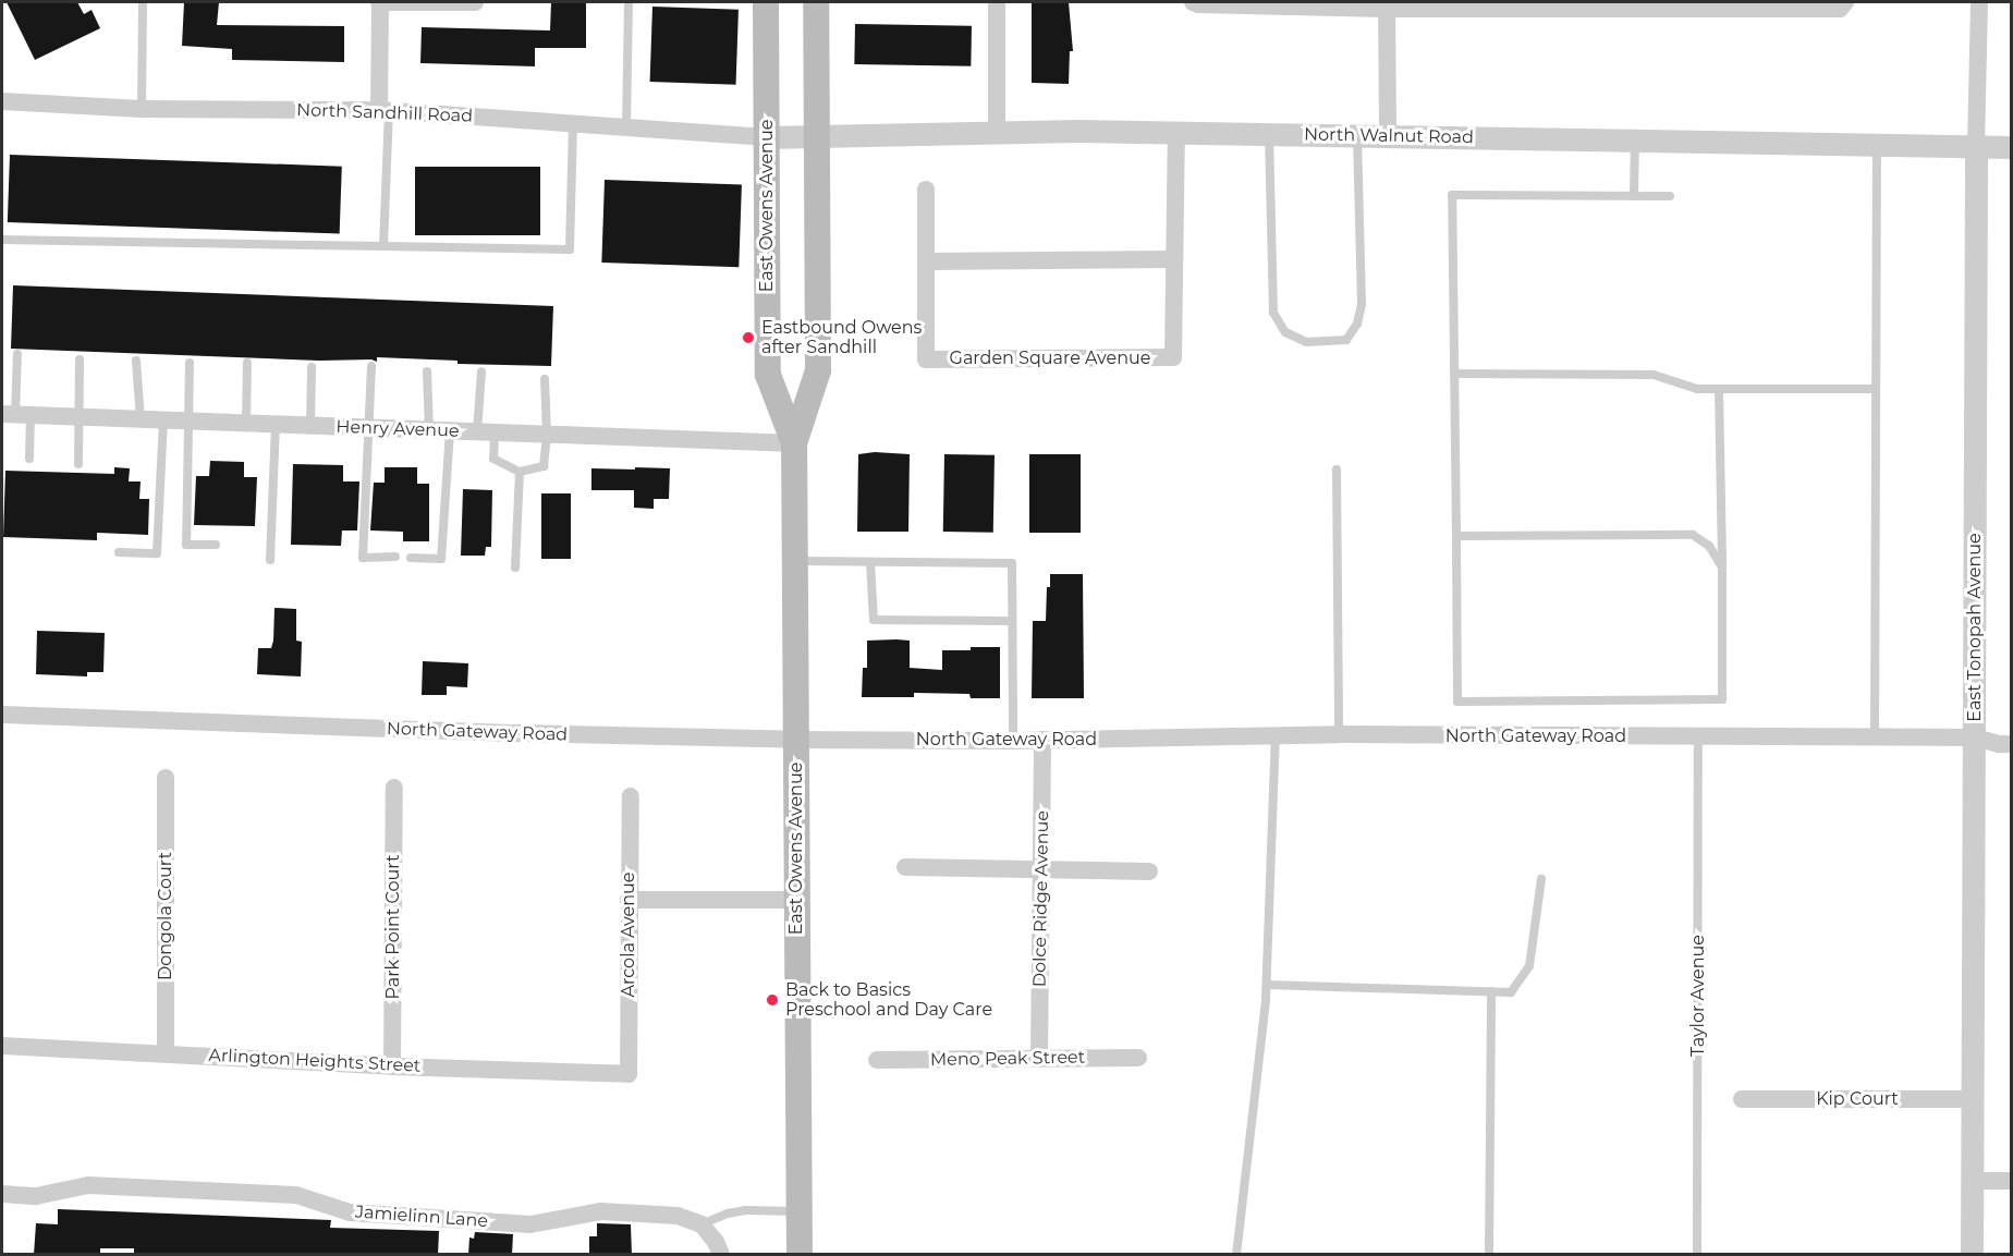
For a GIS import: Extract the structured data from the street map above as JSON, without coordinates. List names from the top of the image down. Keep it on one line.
{"streets":{"main road":["East Owens Avenue"],"street":["North Sandhill Road","North Walnut Road","Garden Square Avenue","Henry Avenue","East Tonopah Avenue","North Gateway Road","Dolce Ridge Avenue","Dongola Court","Park Point Court","Arcola Avenue","Meno Peak Street","Arlington Heights Street","Kip Court","Jamielinn Lane"],"lane":["Taylor Avenue"]},"crossings":[["North Sandhill Road","North Walnut Road"],["North Sandhill Road","East Owens Avenue"],["North Walnut Road","East Owens Avenue"],["North Walnut Road","Garden Square Avenue"],["North Walnut Road","East Tonopah Avenue"],["East Owens Avenue","Henry Avenue"],["East Owens Avenue","North Gateway Road"],["East Tonopah Avenue","North Gateway Road"],["East Tonopah Avenue","Kip Court"],["North Gateway Road","Dolce Ridge Avenue"],["North Gateway Road","Taylor Avenue"],["Dolce Ridge Avenue","Meno Peak Street"],["Dongola Court","Arlington Heights Street"],["Park Point Court","Arlington Heights Street"],["Arcola Avenue","Arlington Heights Street"]],"places":["Eastbound Owens after Sandhill","Back to Basics Preschool and Day Care"]}
